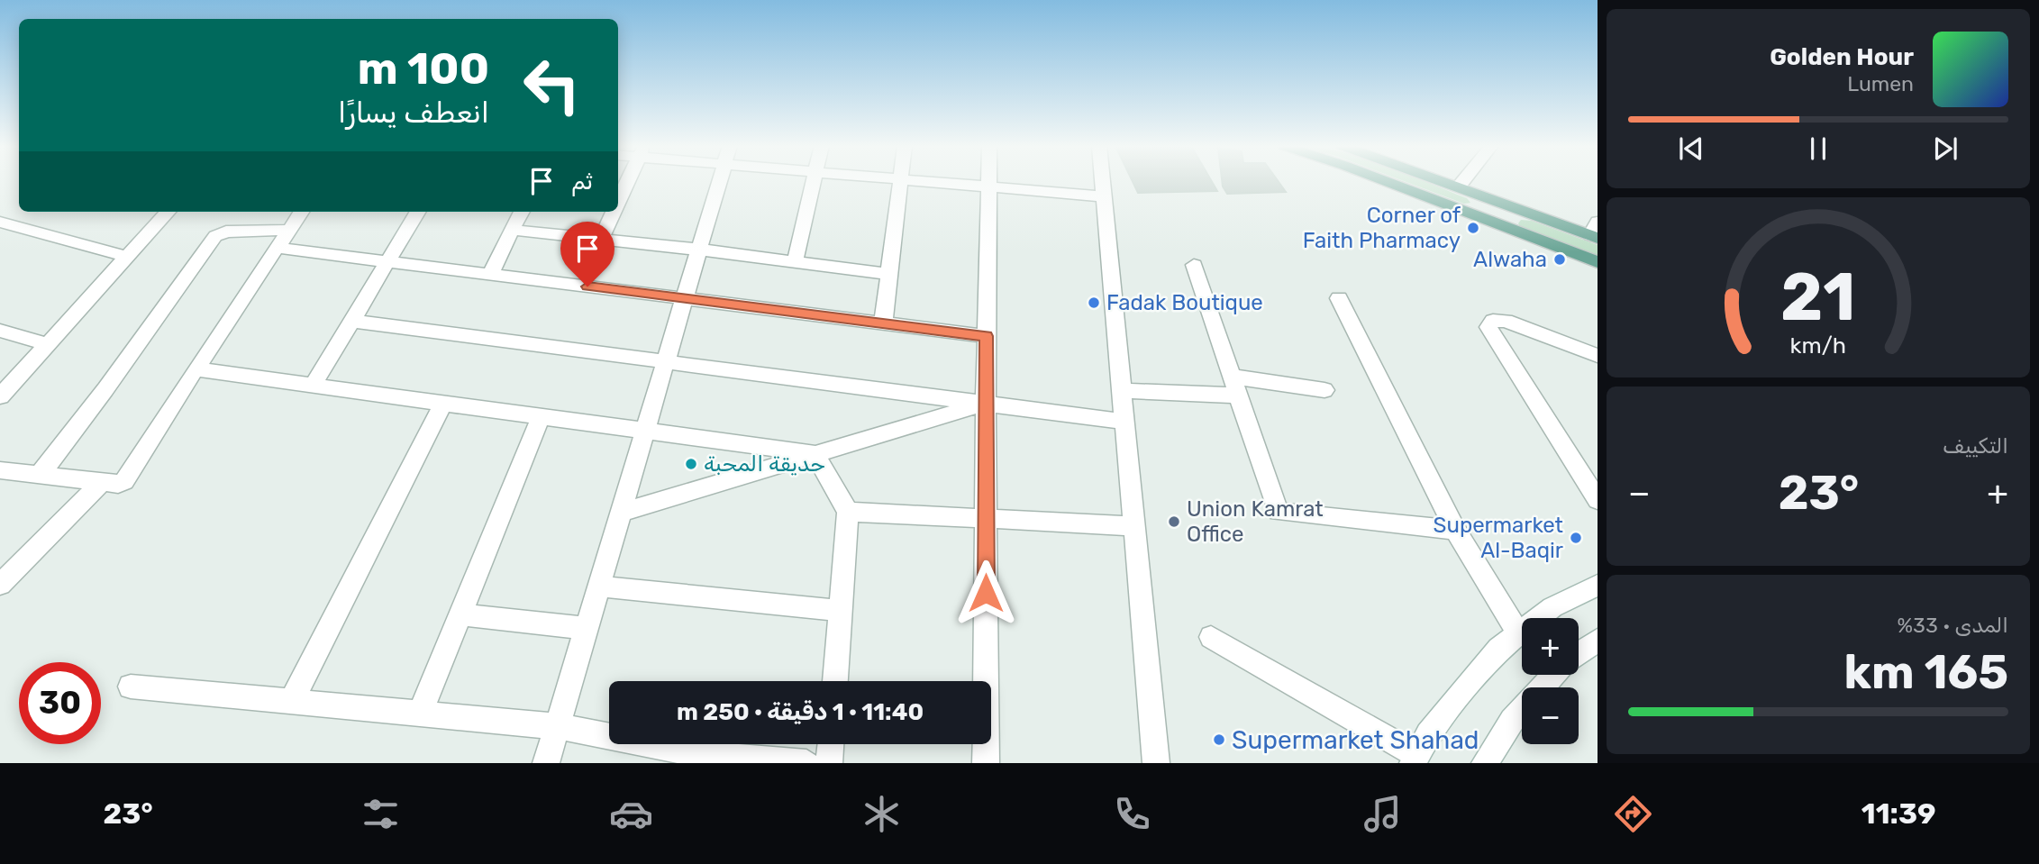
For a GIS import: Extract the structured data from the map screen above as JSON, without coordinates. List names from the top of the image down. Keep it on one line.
{"places":["Corner of Faith Pharmacy","Alwaha","Fadak Boutique","حديقة المحبة","Union Kamrat Office","Supermarket Al-Baqir","Supermarket Shahad"],"page":{"turn":["100 m","انعطف يسارًا"],"song":["Golden Hour","Lumen"],"then":"ثم","tile":["التكييف",["المدى · 33%","165 km"]],"heat":["−","23°","+"],"map_buttons":["+","−"],"limit":"30","trip":"11:40 · 1 دقيقة · 250 m","tabs":["11:39","23°"],"gauge":["21","km/h"]}}
